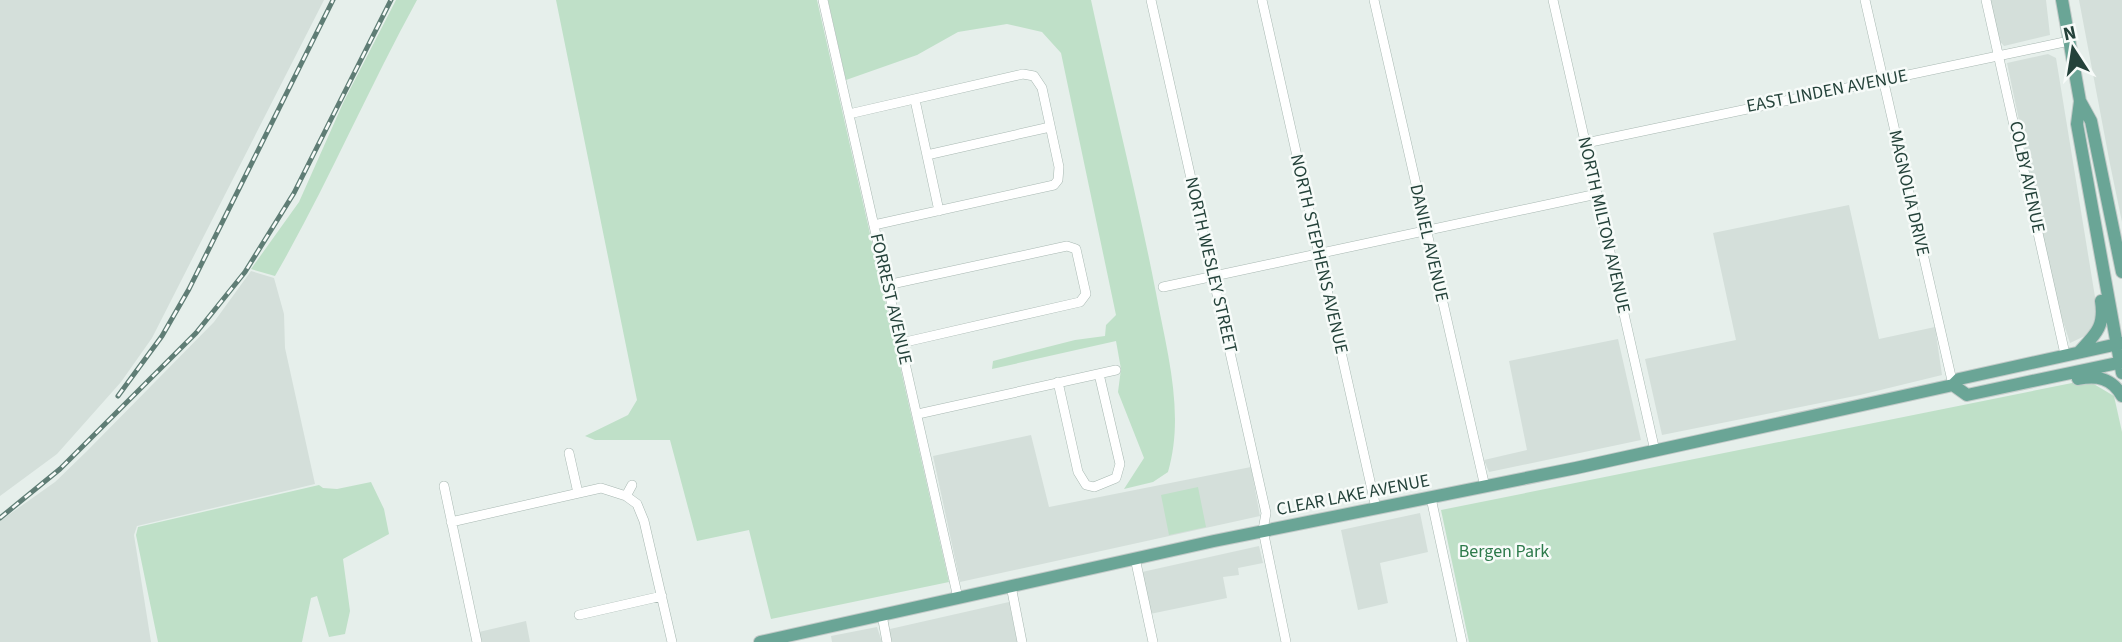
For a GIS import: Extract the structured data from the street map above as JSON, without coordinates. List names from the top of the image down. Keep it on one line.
{"streets":{"main road":["CLEAR LAKE AVENUE"],"street":["EAST LINDEN AVENUE","COLBY AVENUE","MAGNOLIA DRIVE","NORTH MILTON AVENUE","DANIEL AVENUE","NORTH STEPHENS AVENUE","NORTH WESLEY STREET","FORREST AVENUE"]},"crossings":[["EAST LINDEN AVENUE","COLBY AVENUE"],["EAST LINDEN AVENUE","MAGNOLIA DRIVE"],["EAST LINDEN AVENUE","NORTH MILTON AVENUE"],["COLBY AVENUE","CLEAR LAKE AVENUE"],["MAGNOLIA DRIVE","CLEAR LAKE AVENUE"],["NORTH MILTON AVENUE","CLEAR LAKE AVENUE"],["DANIEL AVENUE","CLEAR LAKE AVENUE"],["NORTH STEPHENS AVENUE","CLEAR LAKE AVENUE"],["NORTH WESLEY STREET","CLEAR LAKE AVENUE"],["FORREST AVENUE","CLEAR LAKE AVENUE"]],"parks":["Bergen Park"],"north":"top"}
